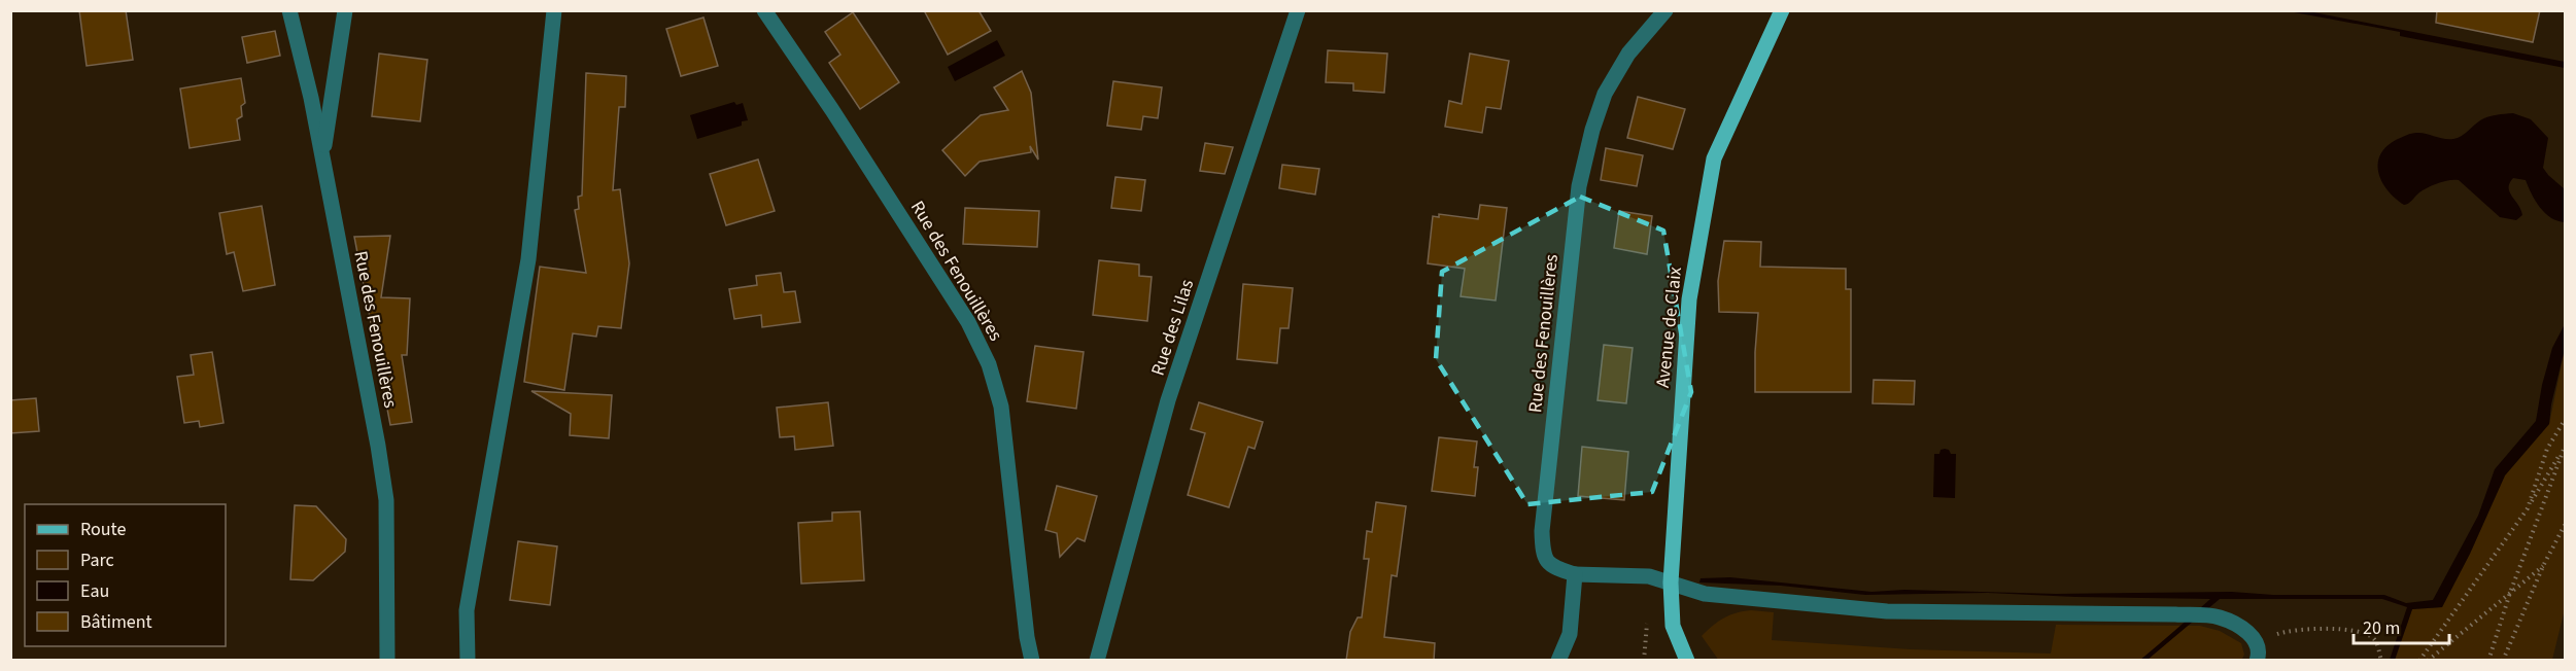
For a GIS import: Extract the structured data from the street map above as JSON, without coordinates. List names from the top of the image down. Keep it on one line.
{"streets":{"main road":["Avenue de Claix"],"street":["Rue des Fenouillères","Rue des Lilas"]},"legend":["Route","Parc","Eau","Bâtiment"],"scale_bar":"20 m"}
